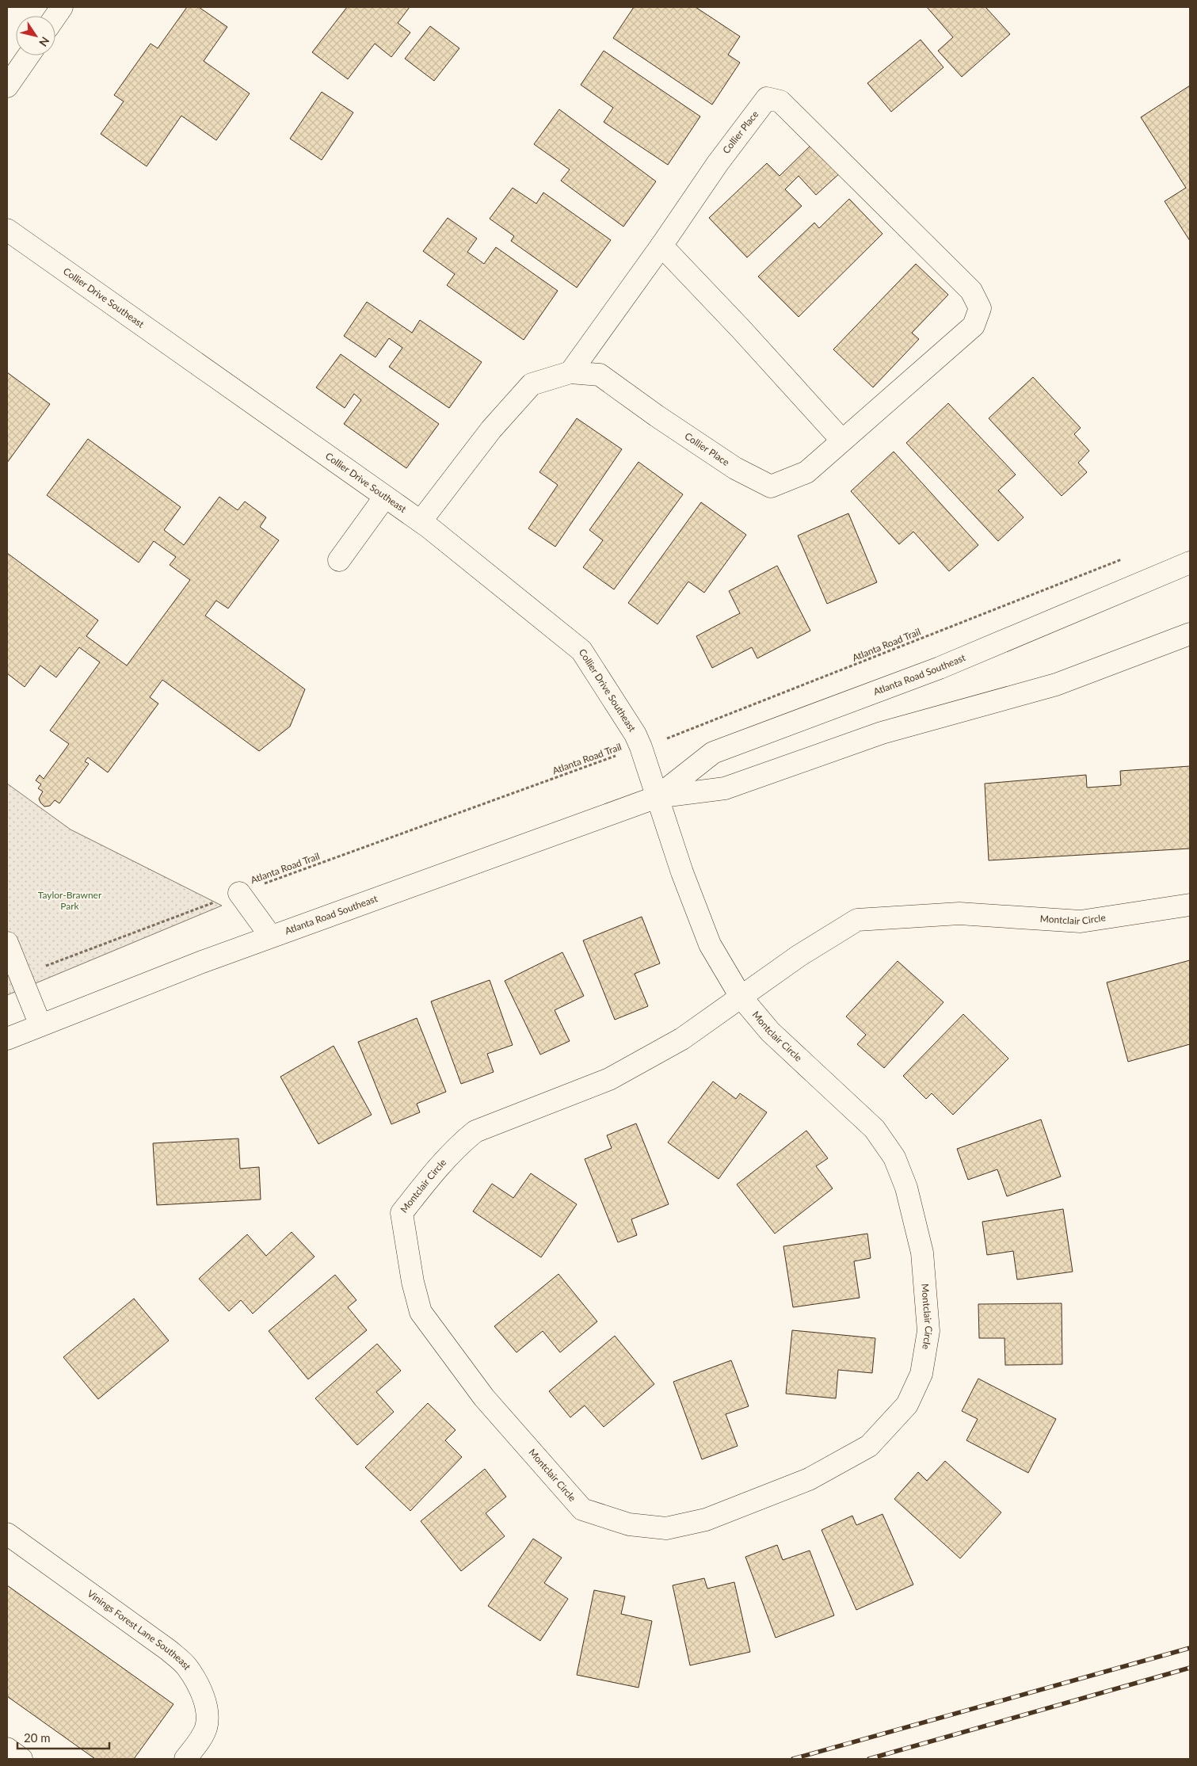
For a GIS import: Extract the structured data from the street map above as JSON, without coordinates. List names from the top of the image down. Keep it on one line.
{"streets":{"street":["Collier Place","Collier Drive Southeast","Atlanta Road Southeast","Montclair Circle","Vinings Forest Lane Southeast"],"path":["Atlanta Road Trail"]},"crossings":[["Collier Place","Collier Drive Southeast"],["Collier Drive Southeast","Atlanta Road Trail"],["Collier Drive Southeast","Atlanta Road Southeast"],["Collier Drive Southeast","Montclair Circle"],["Atlanta Road Southeast","Montclair Circle"]],"parks":["Taylor-Brawner Park"],"scale_bar":"20 m","north":"bottom right"}
